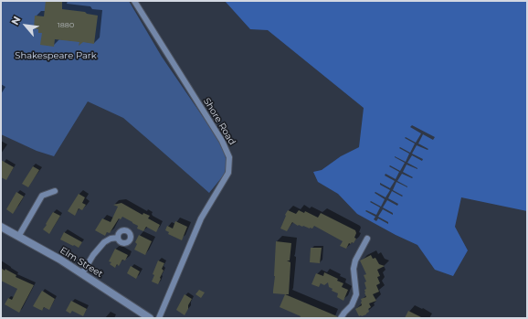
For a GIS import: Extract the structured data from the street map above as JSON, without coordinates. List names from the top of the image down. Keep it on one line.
{"streets":{"street":["Shore Road","Elm Street"]},"parks":["Shakespeare Park"],"house_numbers":["1880"],"north":"top left"}
